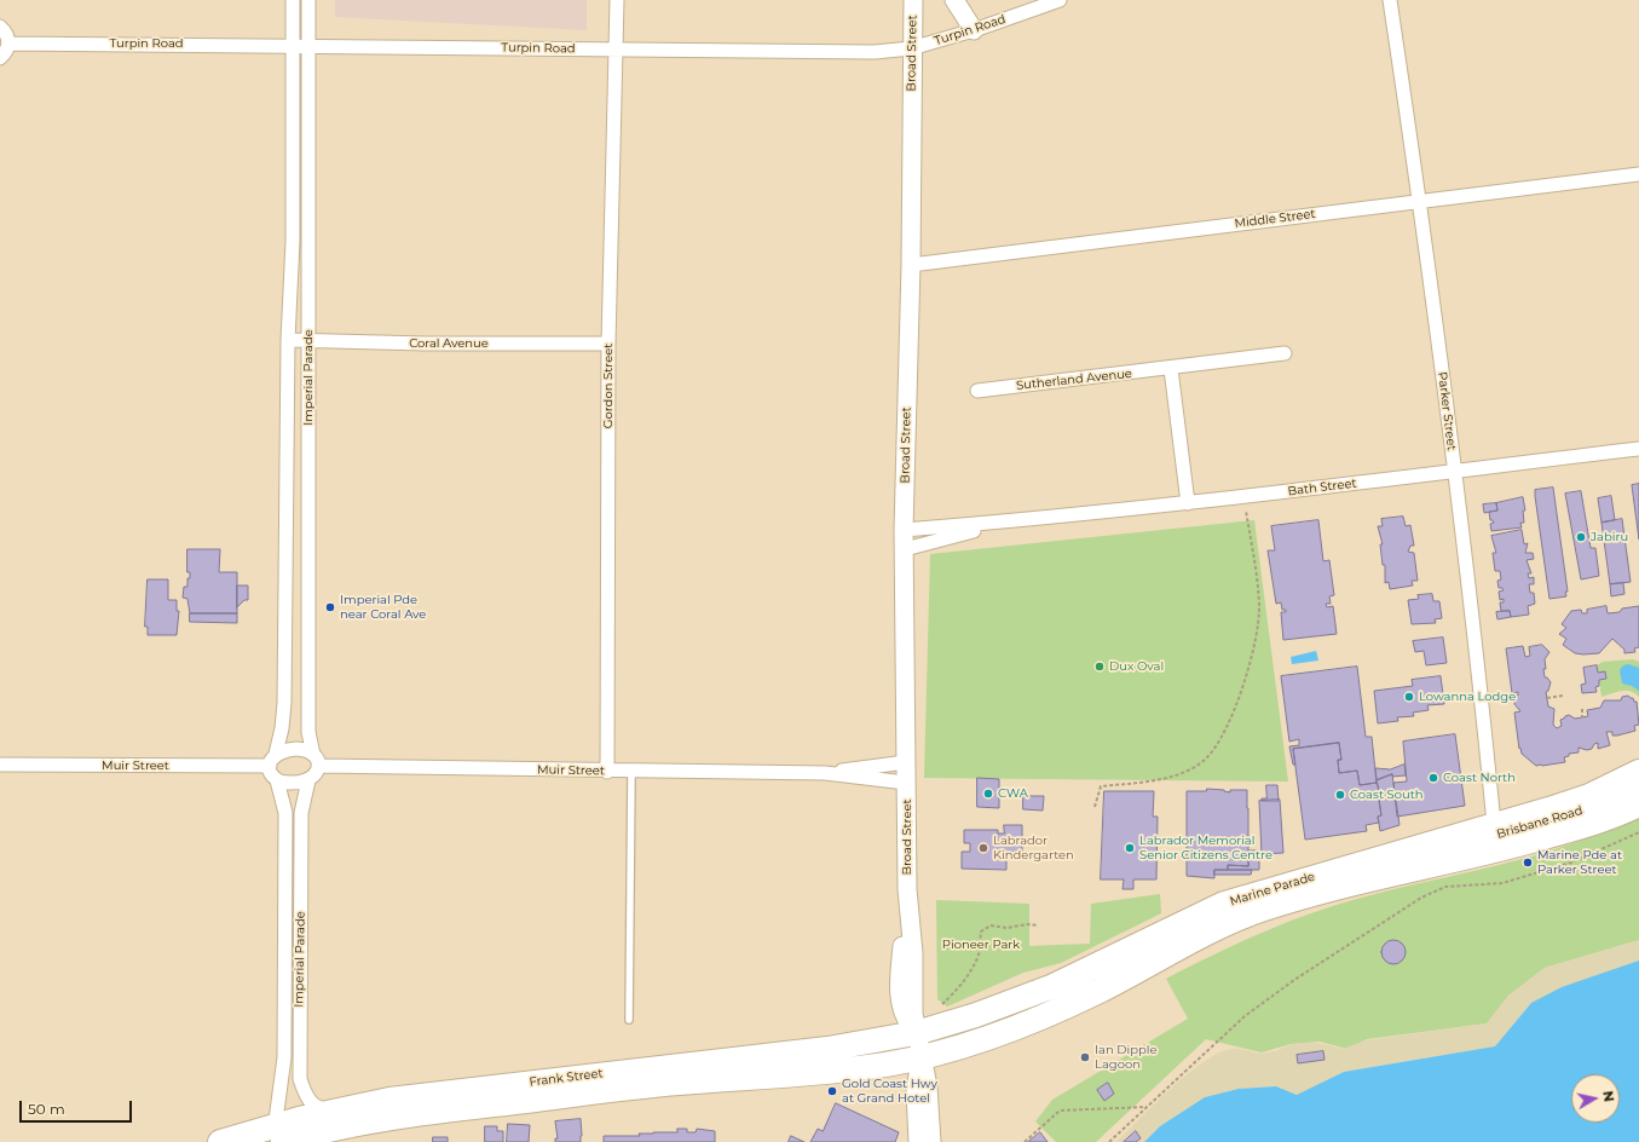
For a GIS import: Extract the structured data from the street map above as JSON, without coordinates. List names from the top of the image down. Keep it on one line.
{"streets":{"highway":["Marine Parade","Frank Street"],"street":["Turpin Road","Broad Street","Middle Street","Coral Avenue","Imperial Parade","Sutherland Avenue","Gordon Street","Parker Street","Bath Street","Muir Street","Brisbane Road"]},"crossings":[["Turpin Road","Broad Street"],["Turpin Road","Imperial Parade"],["Turpin Road","Gordon Street"],["Broad Street","Middle Street"],["Broad Street","Bath Street"],["Broad Street","Muir Street"],["Broad Street","Marine Parade"],["Broad Street","Frank Street"],["Middle Street","Parker Street"],["Coral Avenue","Imperial Parade"],["Coral Avenue","Gordon Street"],["Imperial Parade","Muir Street"],["Imperial Parade","Frank Street"],["Gordon Street","Muir Street"],["Parker Street","Bath Street"],["Parker Street","Marine Parade"],["Brisbane Road","Marine Parade"],["Marine Parade","Frank Street"]],"parks":["Pioneer Park"],"places":["Jabiru","Imperial Pde near Coral Ave","Dux Oval","Lowanna Lodge","Coast North","CWA","Coast South","Labrador Kindergarten","Labrador Memorial Senior Citizens Centre","Marine Pde at Parker Street","Ian Dipple Lagoon","Gold Coast Hwy at Grand Hotel"],"scale_bar":"50 m","north":"right"}
